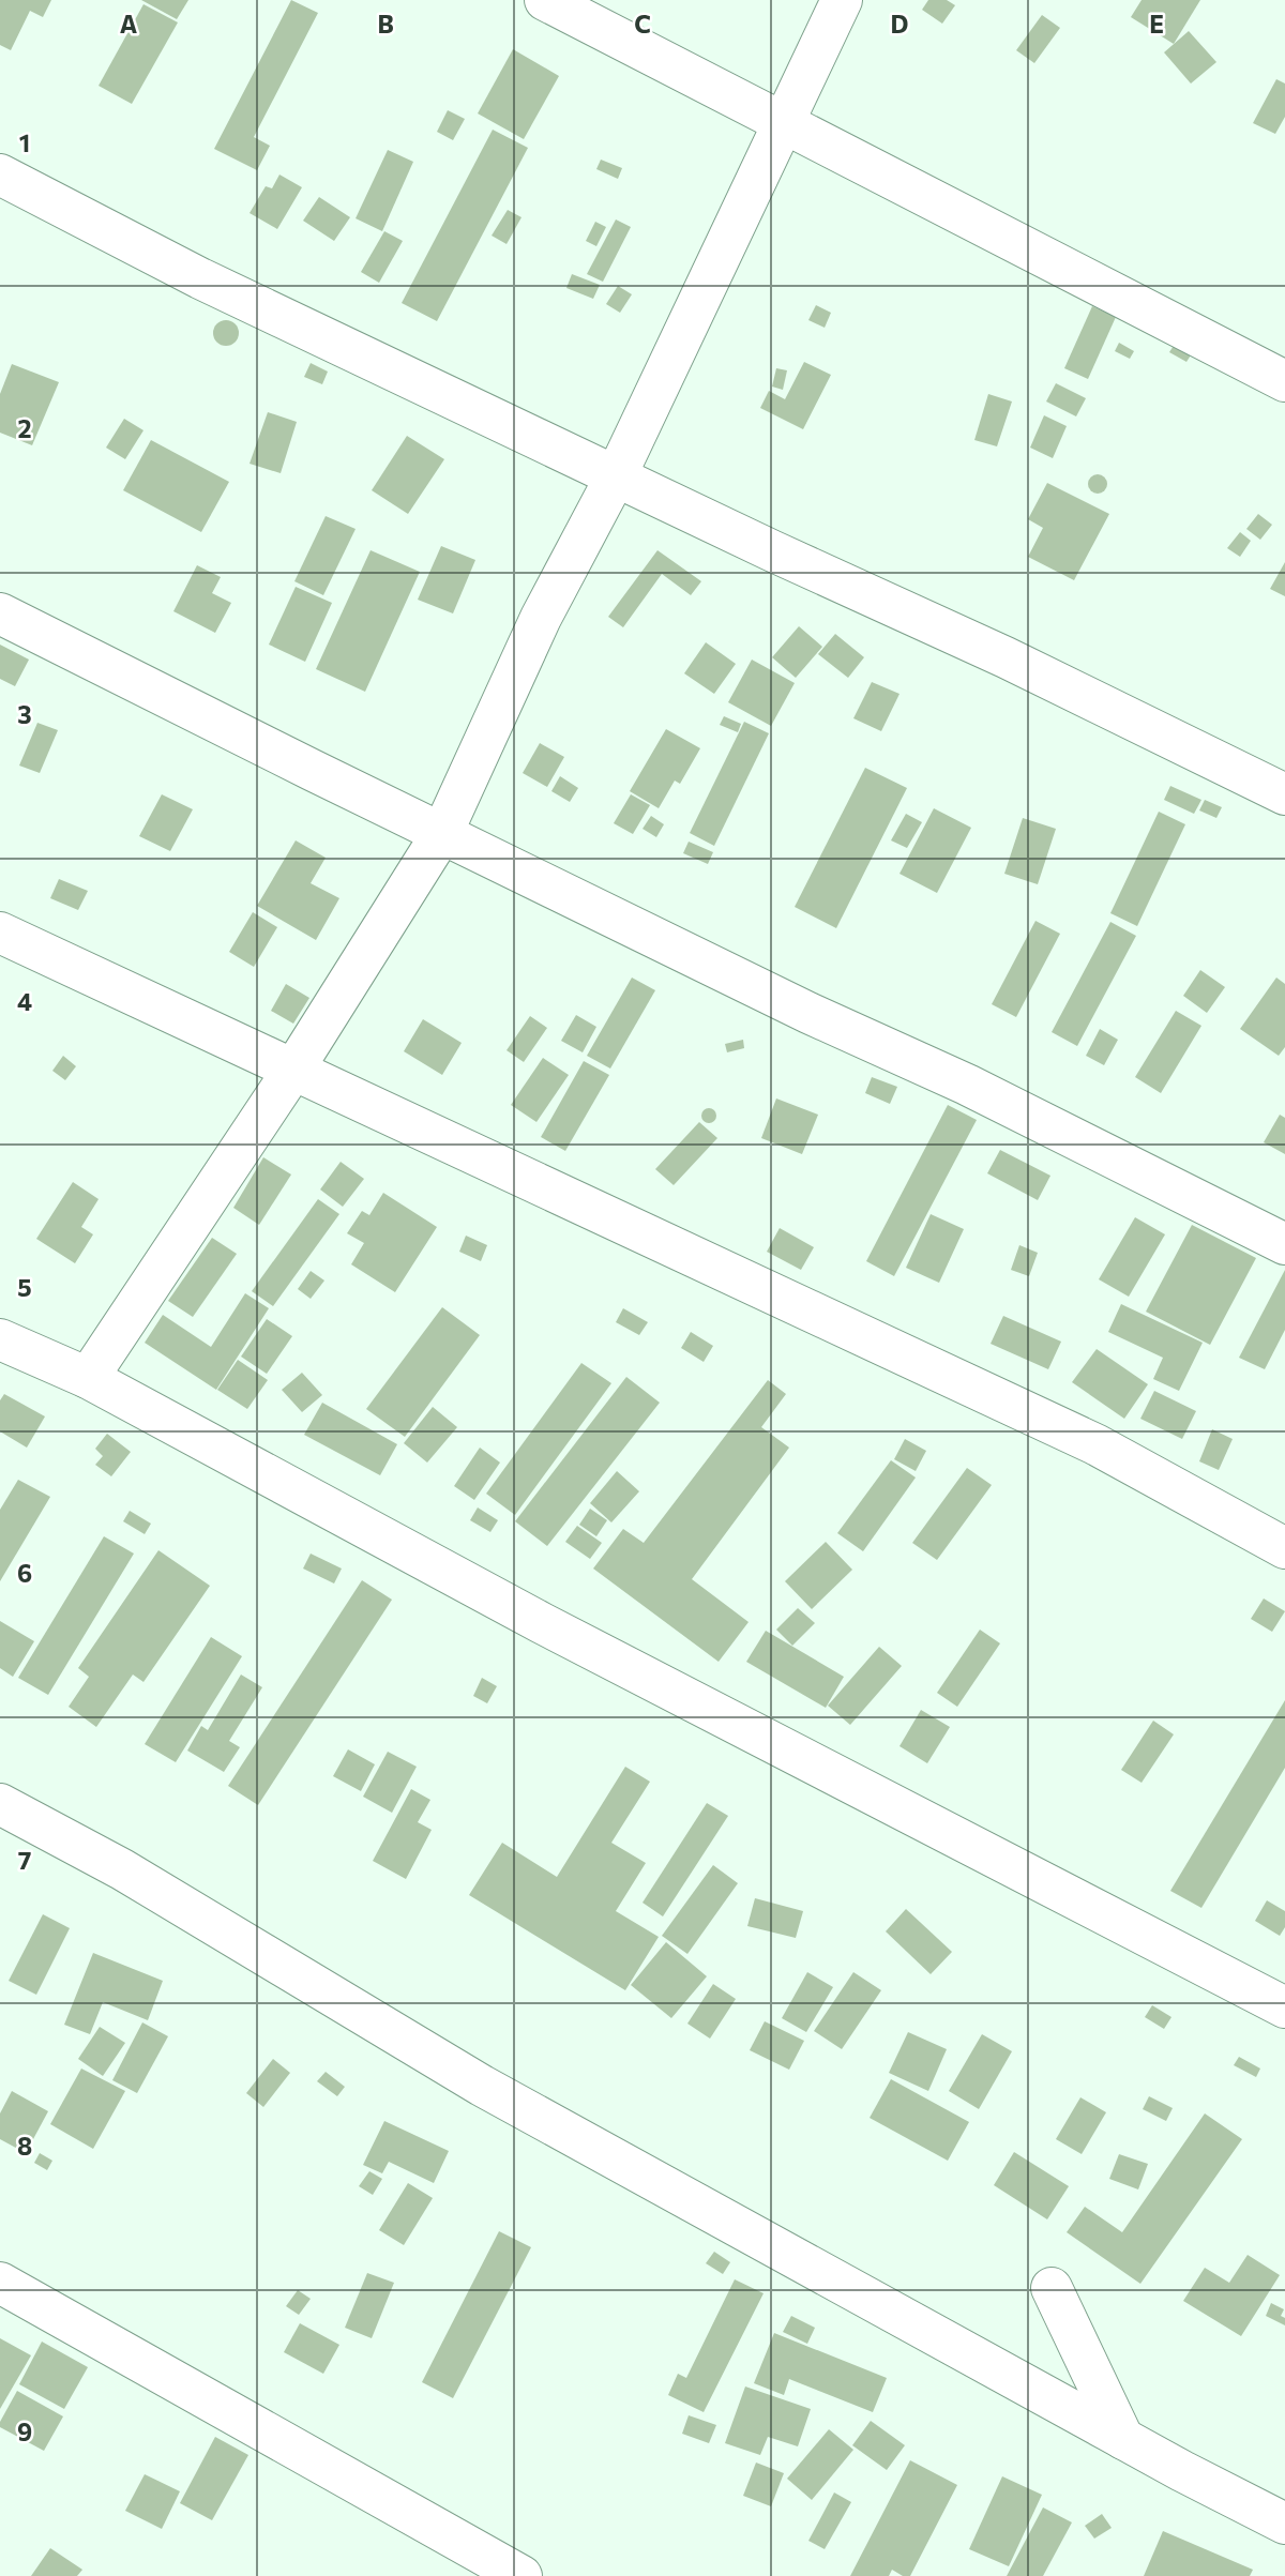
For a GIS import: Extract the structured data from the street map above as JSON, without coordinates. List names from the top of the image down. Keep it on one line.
{"grid":{"columns":["A","B","C","D","E"],"rows":["1","2","3","4","5","6","7","8","9"]}}
